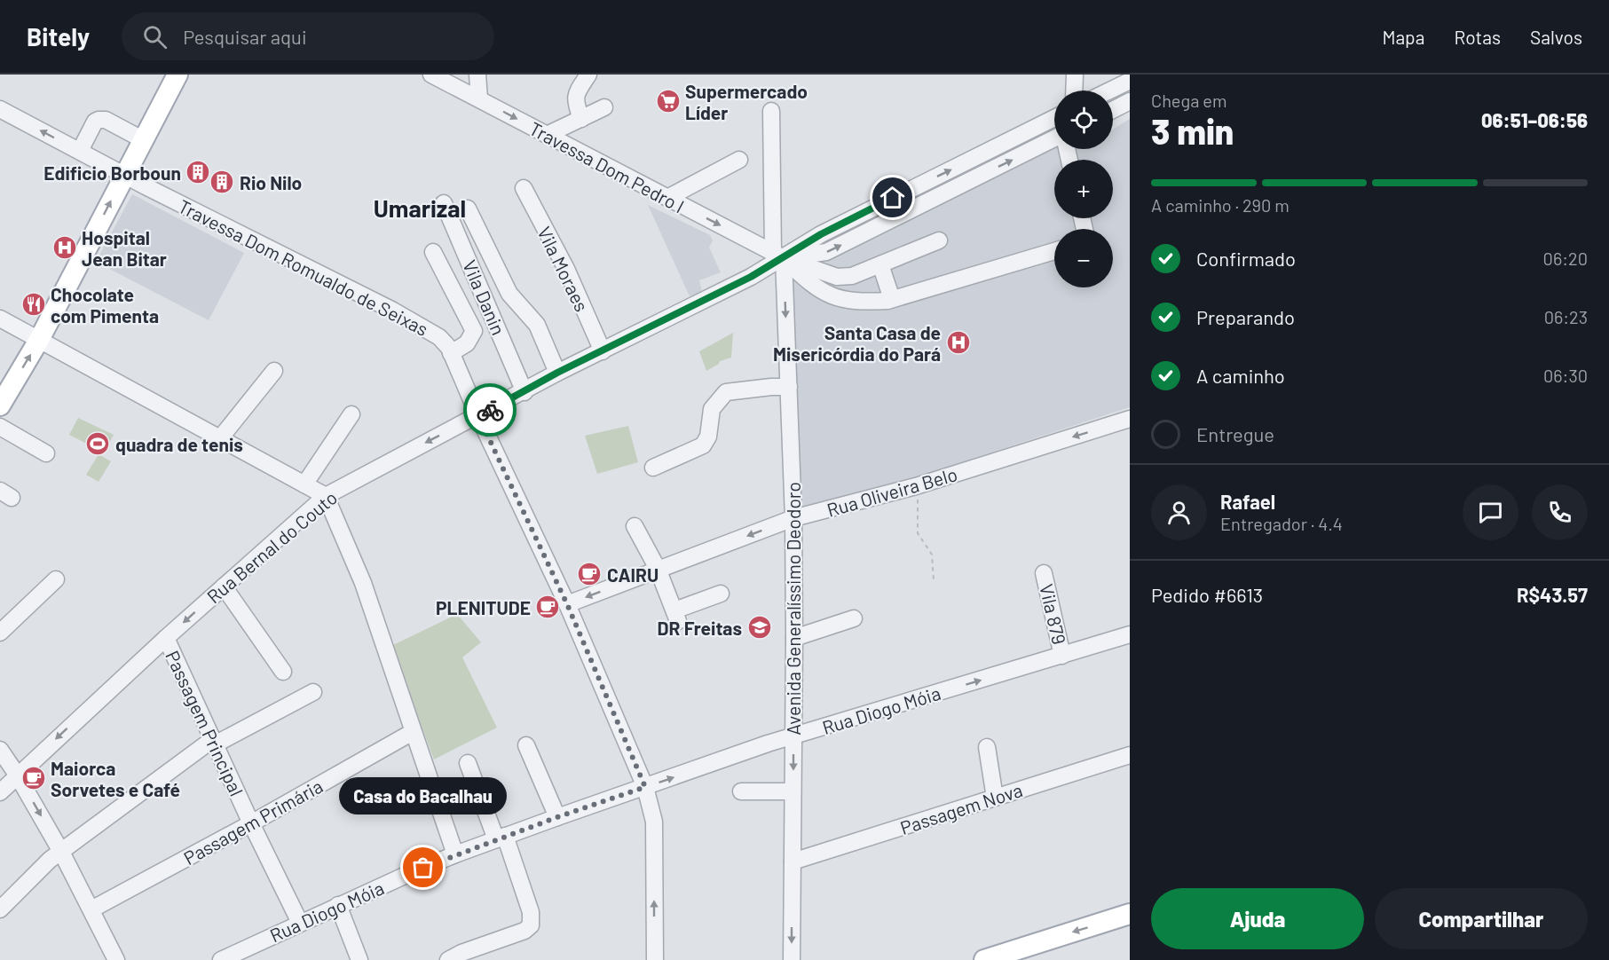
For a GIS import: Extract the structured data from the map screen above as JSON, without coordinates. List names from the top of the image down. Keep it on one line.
{"streets":{"street":["Travessa Dom Pedro I","Travessa Dom Romualdo de Seixas","Vila Moraes","Vila Danin","Rua Oliveira Belo","Rua Bernal do Couto","Avenida Generalíssimo Deodoro","Vila 879","Rua Diogo Móia","Passagem Principal","Passagem Nova","Passagem Primária"]},"crossings":[["Travessa Dom Pedro I","Rua Bernal do Couto"],["Travessa Dom Pedro I","Avenida Generalíssimo Deodoro"],["Travessa Dom Romualdo de Seixas","Rua Oliveira Belo"],["Travessa Dom Romualdo de Seixas","Rua Bernal do Couto"],["Travessa Dom Romualdo de Seixas","Rua Diogo Móia"],["Vila Moraes","Rua Bernal do Couto"],["Vila Danin","Rua Bernal do Couto"],["Rua Oliveira Belo","Avenida Generalíssimo Deodoro"],["Rua Bernal do Couto","Avenida Generalíssimo Deodoro"],["Rua Bernal do Couto","Passagem Principal"],["Avenida Generalíssimo Deodoro","Rua Diogo Móia"],["Avenida Generalíssimo Deodoro","Passagem Nova"],["Vila 879","Rua Diogo Móia"],["Rua Diogo Móia","Passagem Principal"],["Passagem Principal","Passagem Primária"]],"one_way":["Travessa Dom Pedro I","Rua Oliveira Belo","Rua Diogo Móia"],"districts":["Umarizal"],"places":{"supermarket":["Supermercado Líder"],"building":["Edificio Borboun","Rio Nilo"],"hospital":["Hospital Jean Bitar","Santa Casa de Misericórdia do Pará"],"restaurant":["Chocolate com Pimenta"],"sports":["quadra de tenis"],"cafe":["CAIRU","PLENITUDE","Maiorca Sorvetes e Café"],"school or university":["DR Freitas"],"other":["Casa do Bacalhau"]},"page":{"header":"Bitely","search":"Pesquisar aqui","nav":["Mapa","Rotas","Salvos"],"heading":["3 min","Chega em","06:51–06:56"],"panel":["Rafael","Entregador · 4.4","Pedido #6613","R$43.57"],"map_buttons":["+","−"],"bar":"A caminho · 290 m","list":[["Confirmado","06:20"],["Preparando","06:23"],["A caminho","06:30"],"Entregue"],"bubble":"Casa do Bacalhau","buttons":["Ajuda","Compartilhar"]}}
